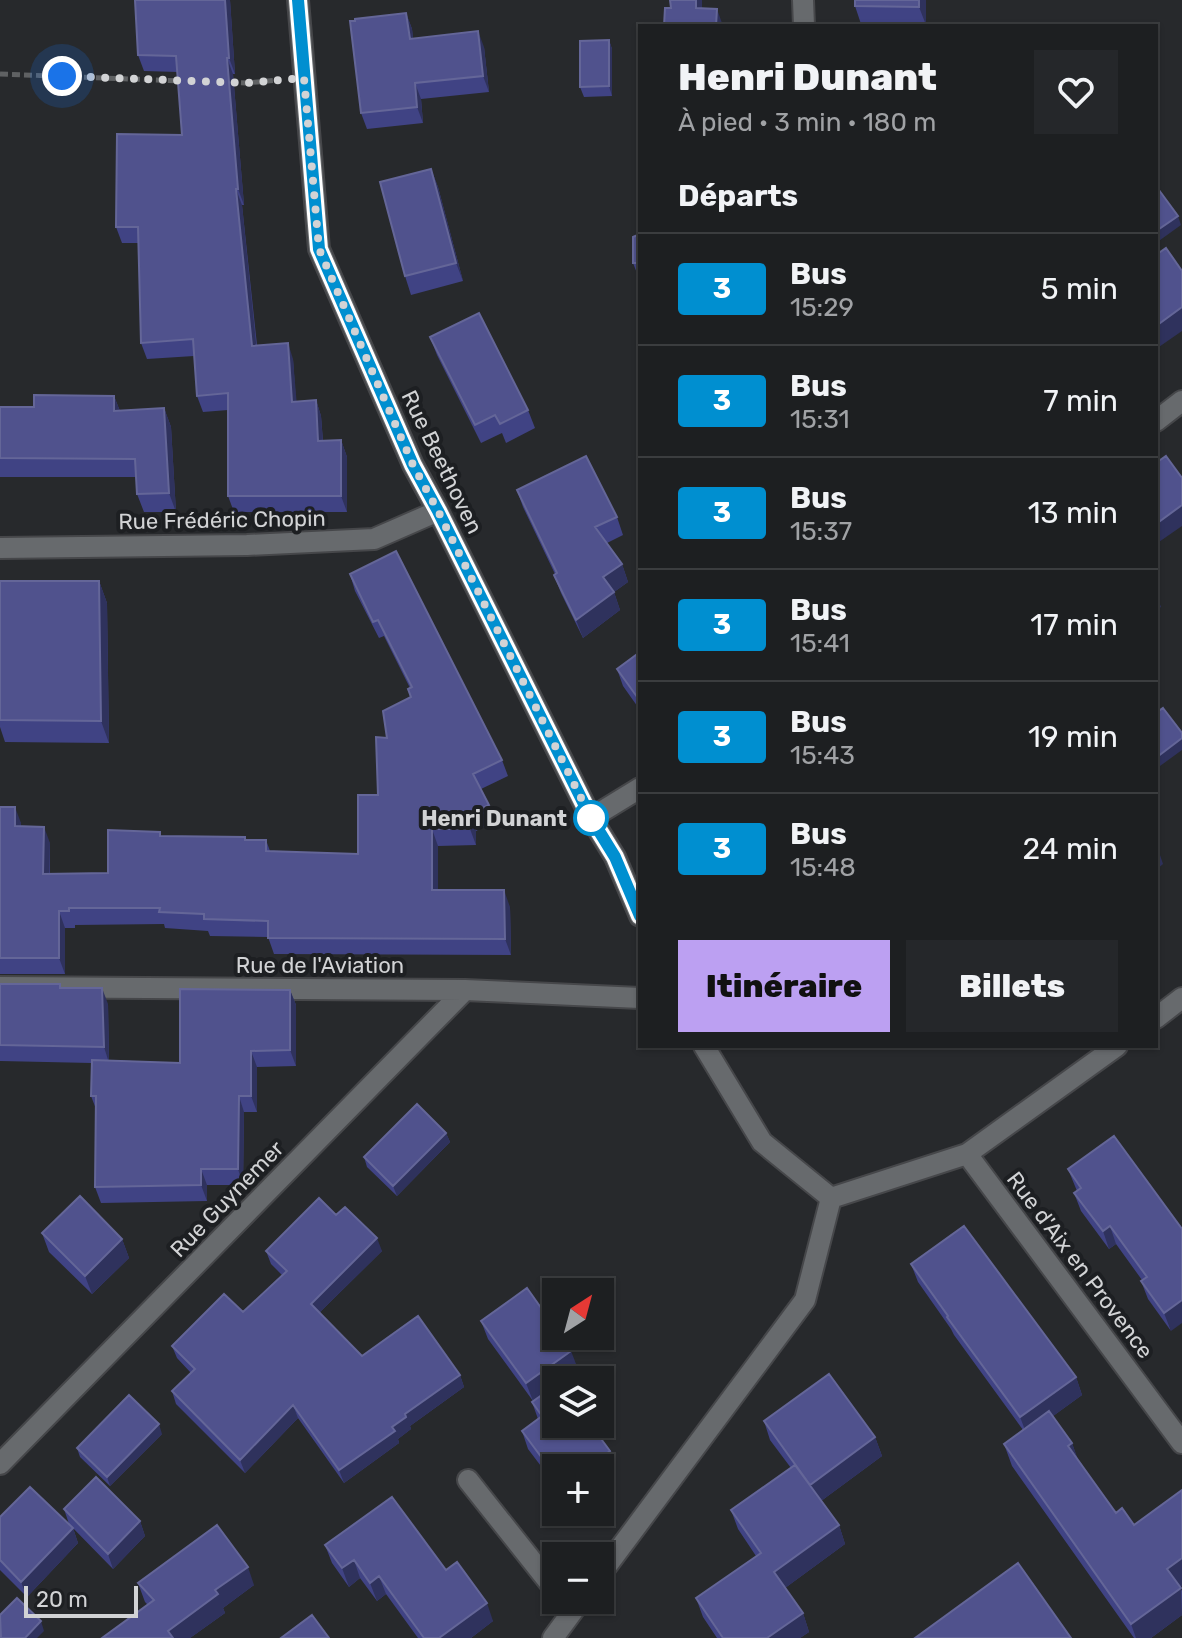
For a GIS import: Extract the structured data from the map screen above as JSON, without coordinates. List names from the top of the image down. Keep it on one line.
{"streets":{"street":["Rue Beethoven","Rue Frédéric Chopin","Rue de l'Aviation","Rue Guynemer","Rue d'Aix en Provence"]},"crossings":[["Rue Beethoven","Rue Frédéric Chopin"],["Rue de l'Aviation","Rue Guynemer"]],"places":["Henri Dunant"],"lines":["bus line 3"],"scale_bar":"20 m","north":"top right","page":{"heading":[["Henri Dunant","À pied · 3 min · 180 m"],"Départs"],"list":[{"mark":"3","name":"Bus","note":"15:29","value":"5 min"},{"mark":"3","name":"Bus","note":"15:31","value":"7 min"},{"mark":"3","name":"Bus","note":"15:37","value":"13 min"},{"mark":"3","name":"Bus","note":"15:41","value":"17 min"},{"mark":"3","name":"Bus","note":"15:43","value":"19 min"},{"mark":"3","name":"Bus","note":"15:48","value":"24 min"}],"buttons":["Itinéraire","Billets"],"map_buttons":["+","−"],"scale":"20 m"}}
